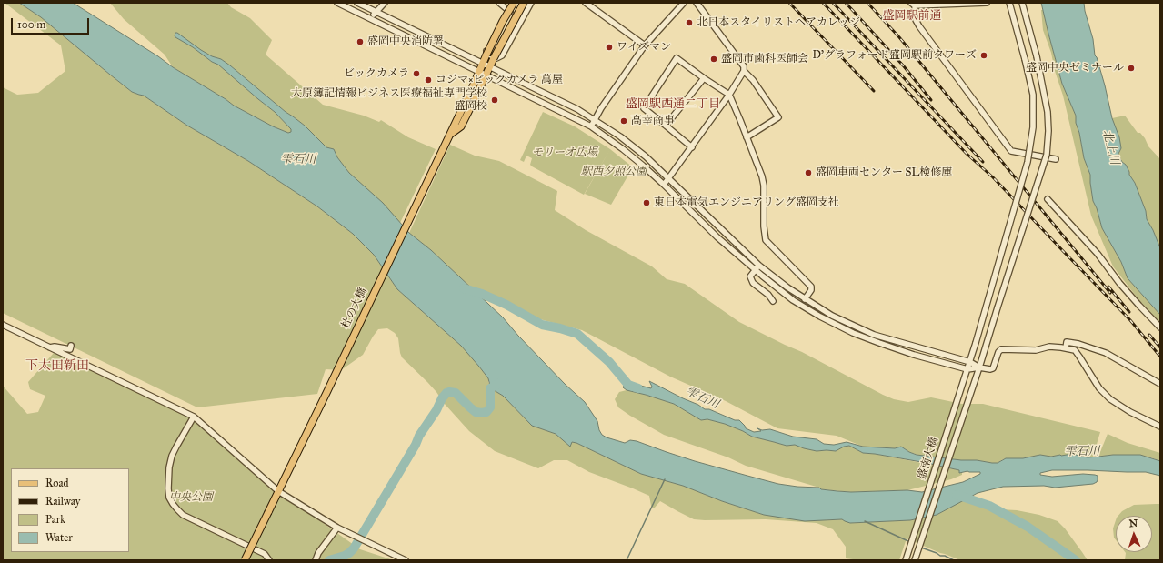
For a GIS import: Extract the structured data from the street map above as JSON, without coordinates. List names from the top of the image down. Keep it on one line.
{"streets":{"main road":["杜の大橋"],"street":["盛南大橋"]},"districts":["盛岡駅前通","盛岡駅西通二丁目","下太田新田"],"water":["北上川","雫石川"],"parks":["モリーオ広場","駅西夕照公園","中央公園"],"places":["北日本スタイリストヘアカレッジ","盛岡中央消防署","ワイズマン","D'グラフォード盛岡駅前タワーズ","盛岡市歯科医師会","盛岡中央ゼミナール","ビックカメラ","コジマ×ビックカメラ 萬屋","大原簿記情報ビジネス医療福祉専門学校 盛岡校","高幸商事","盛岡車両センター SL検修庫","東日本電気エンジニアリング盛岡支社"],"legend":["Road","Railway","Park","Water"],"scale_bar":"100 m","north":"top"}
